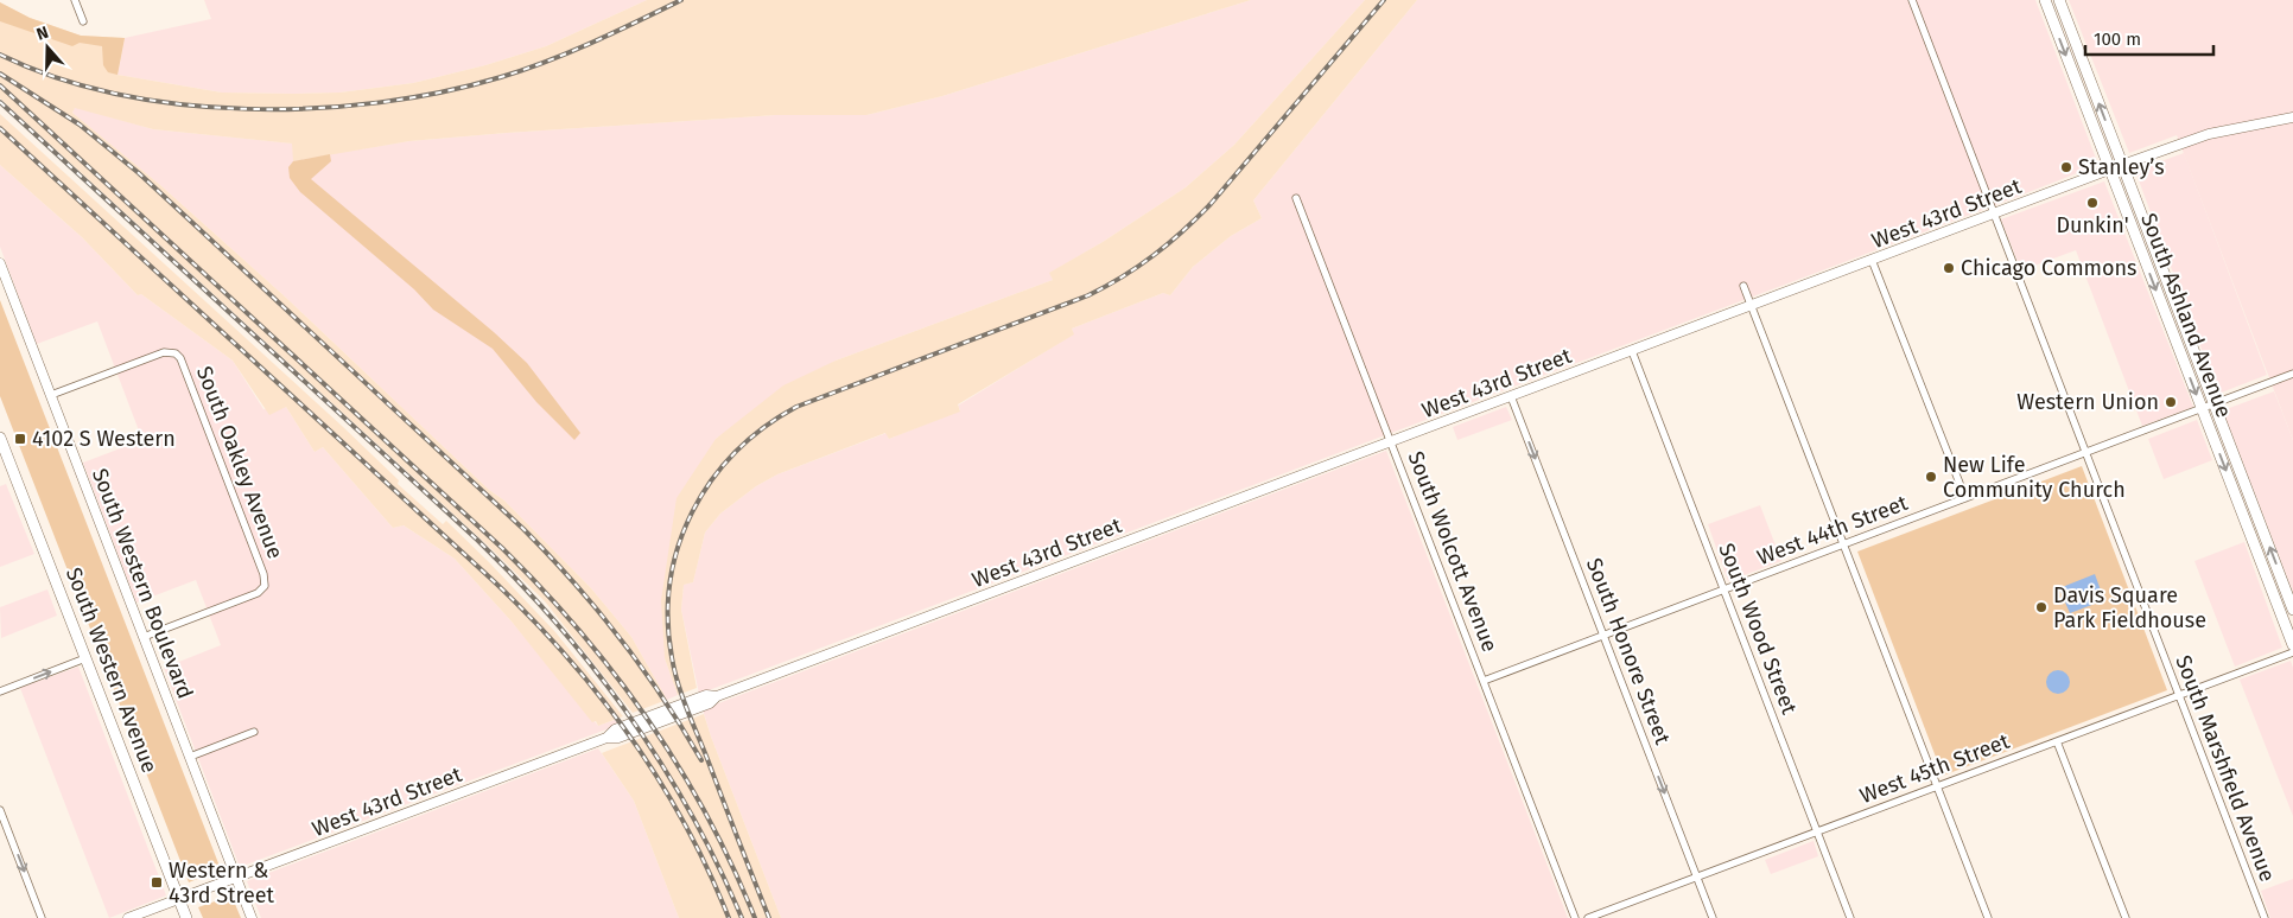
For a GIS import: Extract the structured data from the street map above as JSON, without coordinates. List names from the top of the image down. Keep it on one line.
{"streets":{"main road":["South Ashland Avenue","South Western Avenue"],"street":["West 43rd Street","South Oakley Avenue","West 44th Street","South Wolcott Avenue","South Western Boulevard","South Wood Street","South Honore Street","West 45th Street","South Marshfield Avenue"]},"crossings":[["West 43rd Street","South Ashland Avenue"],["West 43rd Street","South Wolcott Avenue"],["West 43rd Street","South Western Boulevard"],["West 43rd Street","South Wood Street"],["West 43rd Street","South Honore Street"],["West 43rd Street","South Western Avenue"],["West 43rd Street","South Marshfield Avenue"],["South Ashland Avenue","West 44th Street"],["South Oakley Avenue","South Western Boulevard"],["West 44th Street","South Wolcott Avenue"],["West 44th Street","South Wood Street"],["West 44th Street","South Honore Street"],["West 44th Street","South Marshfield Avenue"],["South Wood Street","West 45th Street"],["South Honore Street","West 45th Street"],["West 45th Street","South Marshfield Avenue"]],"one_way":["South Honore Street"],"places":{"other":["Stanley’s","Dunkin'","Chicago Commons","Western Union","New Life Community Church","Davis Square Park Fieldhouse"],"transit":["4102 S Western","Western & 43rd Street"]},"scale_bar":"100 m","north":"top"}
